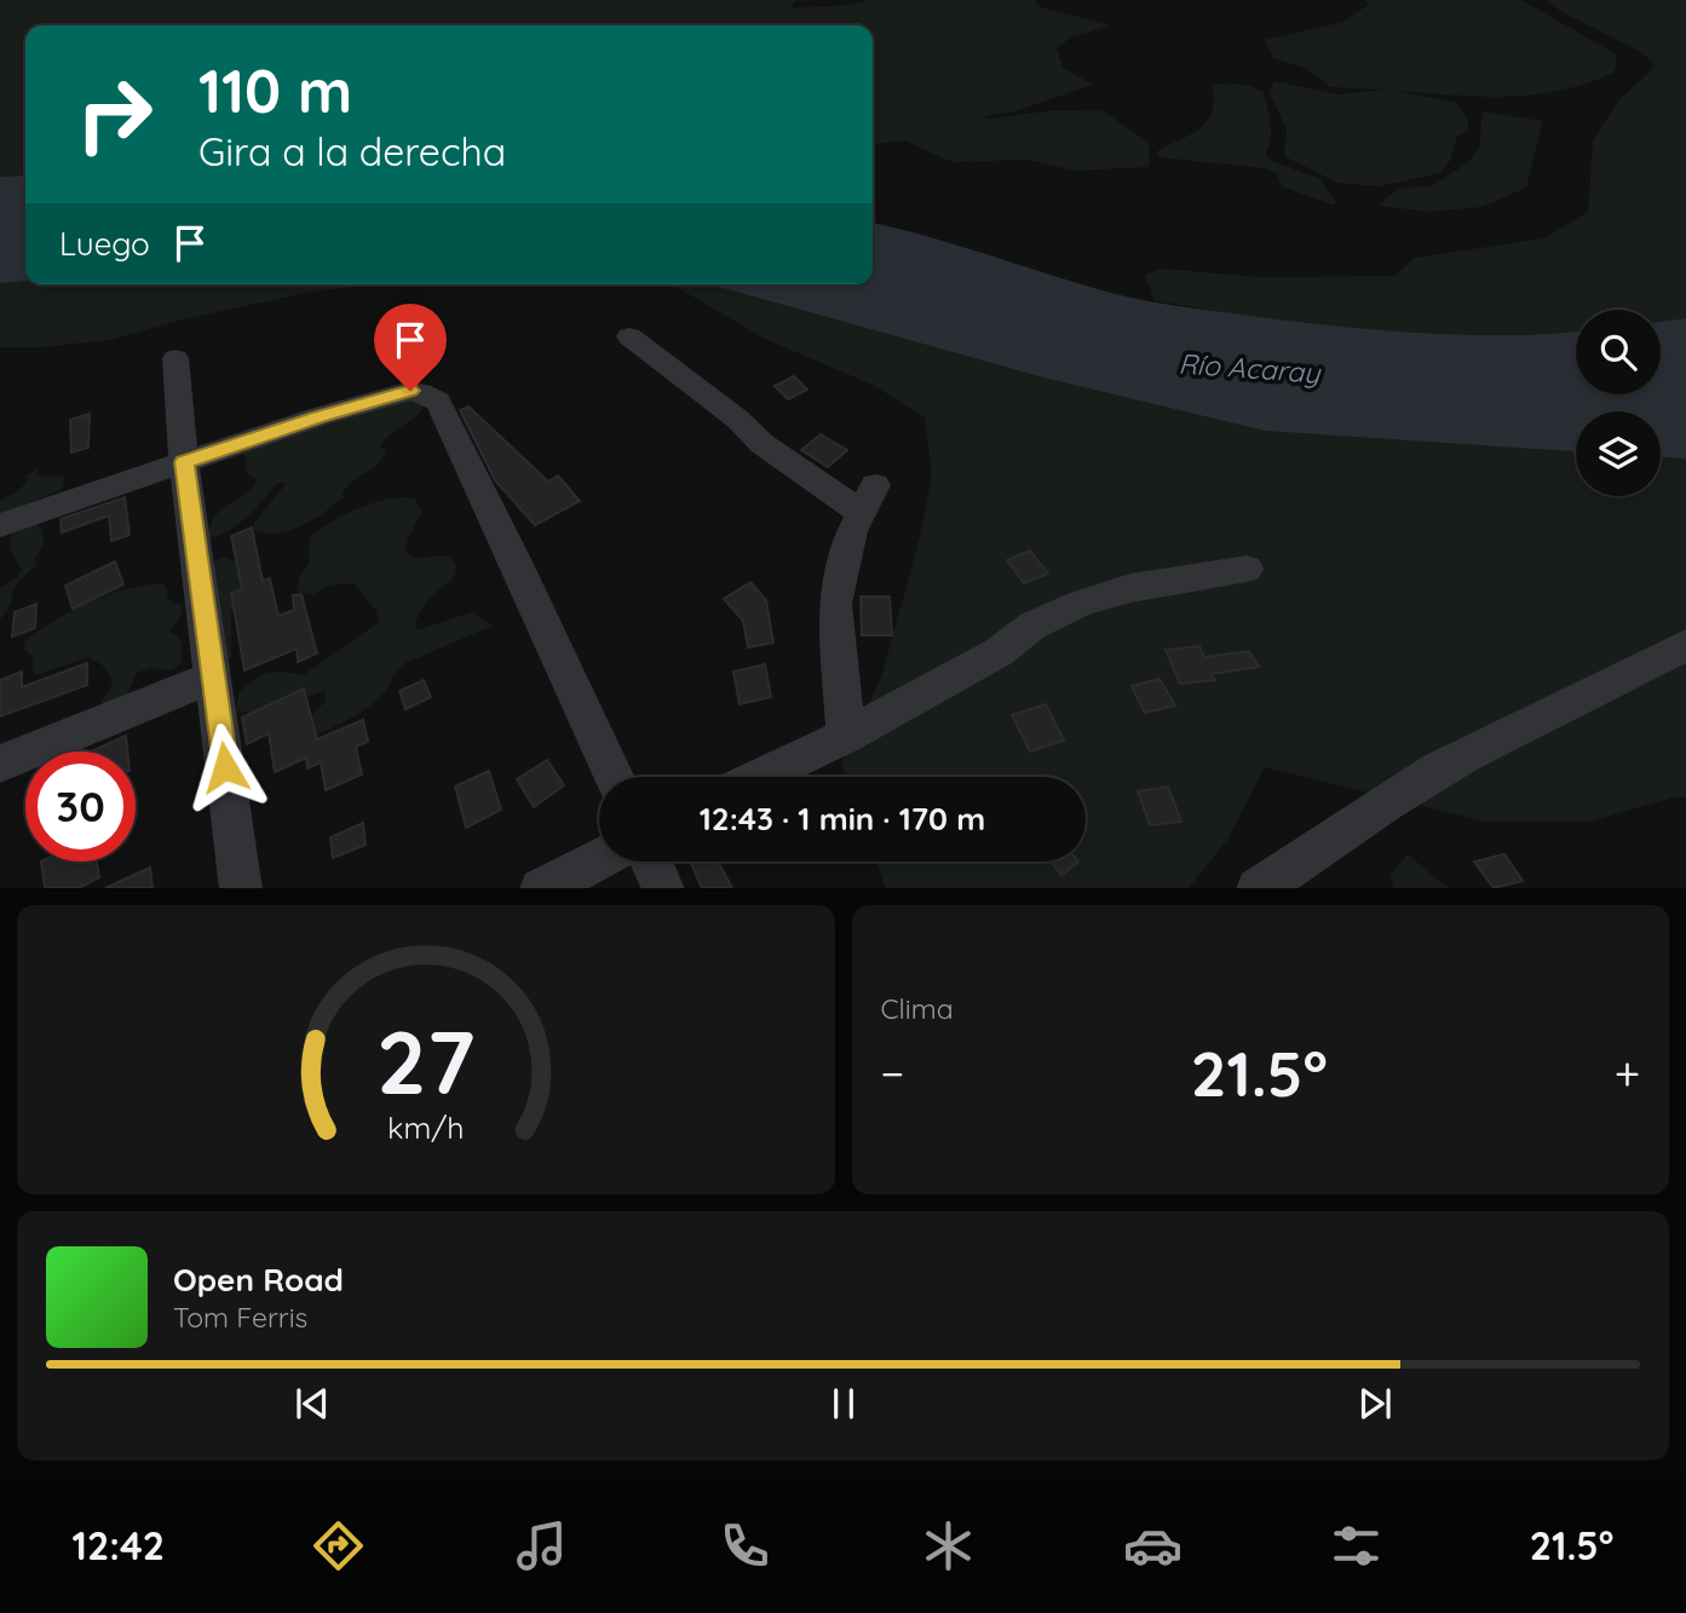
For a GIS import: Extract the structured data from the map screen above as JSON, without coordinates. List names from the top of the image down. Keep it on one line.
{"water":["Río Acaray"],"page":{"turn":["110 m","Gira a la derecha"],"then":"Luego","limit":"30","trip":"12:43 · 1 min · 170 m","tile":"Clima","heat":["−","21.5°","+"],"song":["Open Road","Tom Ferris"],"tabs":["12:42","21.5°"],"gauge":["27","km/h"]}}
